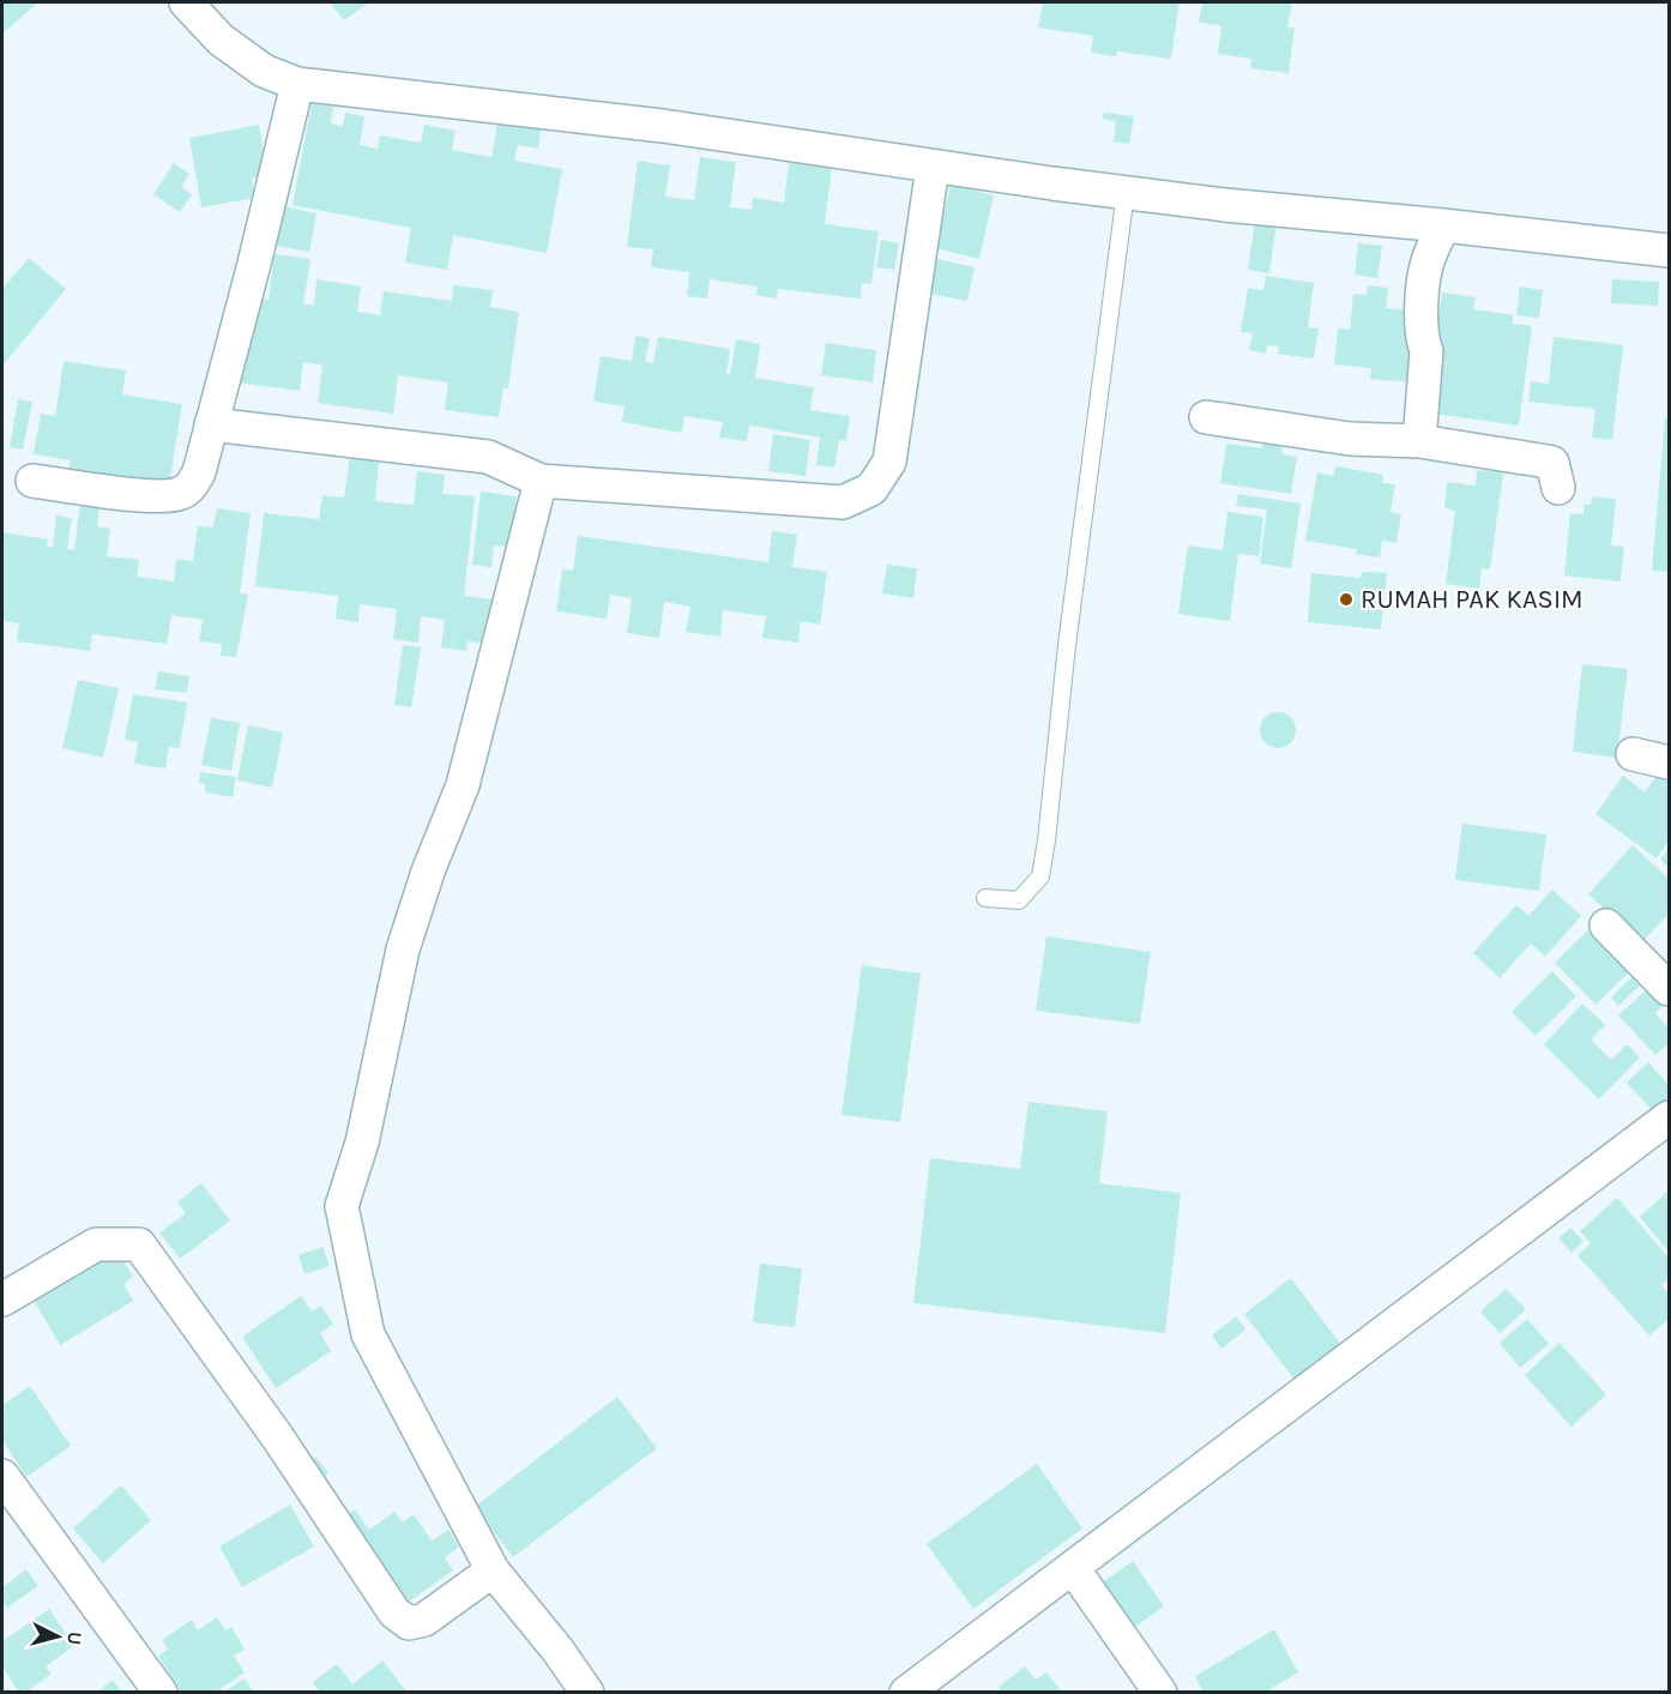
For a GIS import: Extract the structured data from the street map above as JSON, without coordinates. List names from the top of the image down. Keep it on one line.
{"places":["RUMAH PAK KASIM"],"north":"right"}
